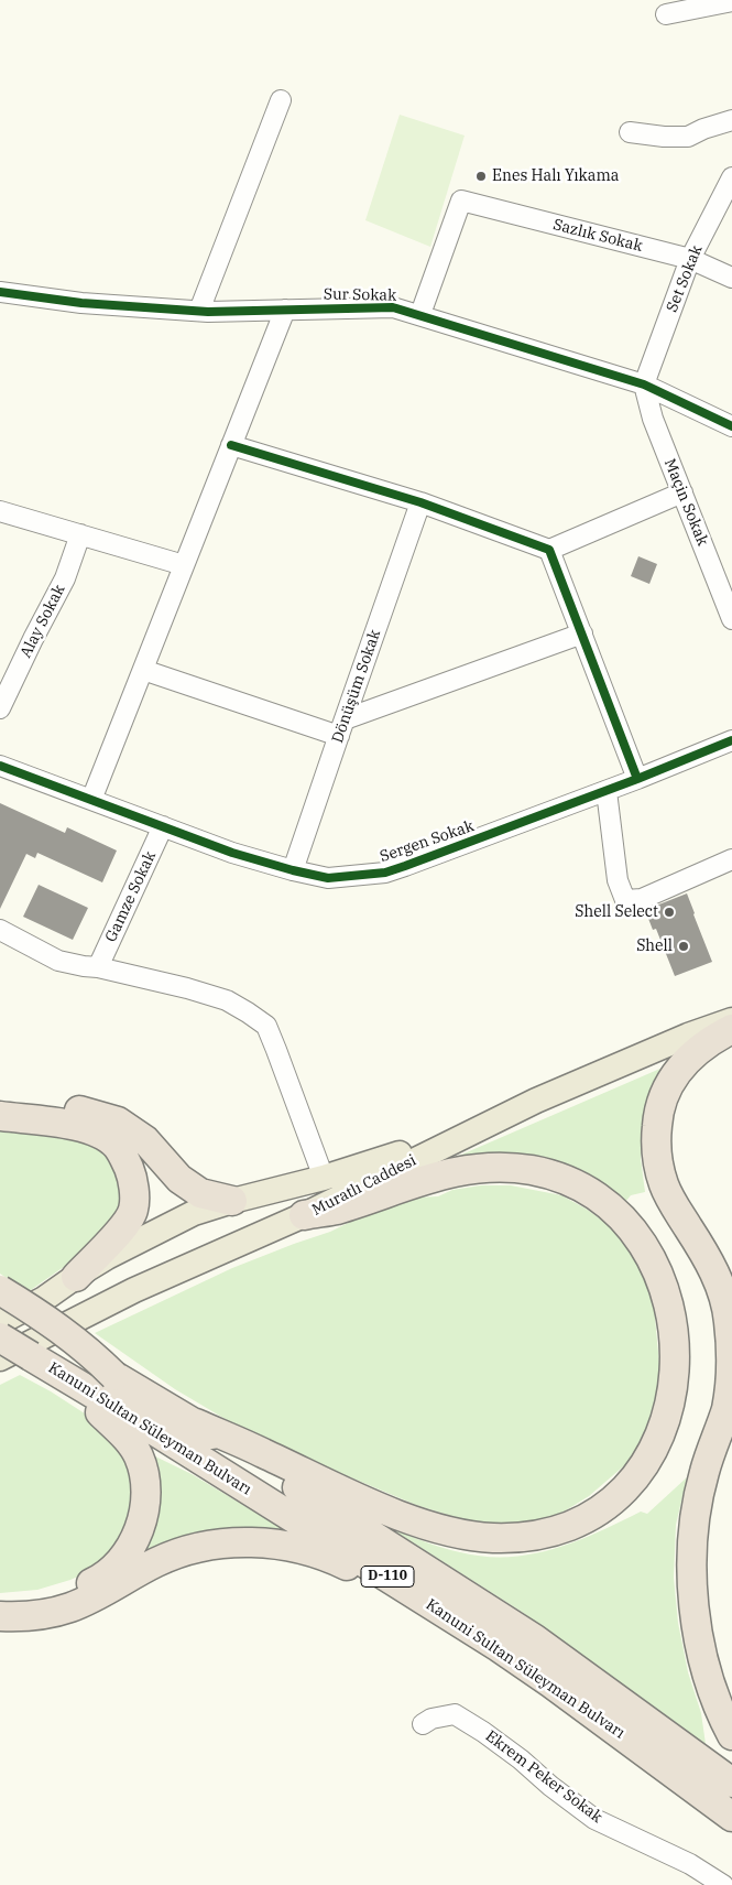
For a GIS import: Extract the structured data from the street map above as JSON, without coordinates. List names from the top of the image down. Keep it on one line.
{"streets":{"highway":["Kanuni Sultan Süleyman Bulvarı","D-110"],"main road":["Muratlı Caddesi"],"street":["Sazlık Sokak","Set Sokak","Sur Sokak","Maçin Sokak","Alay Sokak","Dönüşüm Sokak","Sergen Sokak","Gamze Sokak","Ekrem Peker Sokak"]},"crossings":[["Sazlık Sokak","Set Sokak"],["Sazlık Sokak","Sur Sokak"],["Set Sokak","Sur Sokak"],["Set Sokak","Maçin Sokak"],["Sur Sokak","Maçin Sokak"],["Dönüşüm Sokak","Sergen Sokak"],["Sergen Sokak","Gamze Sokak"],["Kanuni Sultan Süleyman Bulvarı","D-110"]],"places":["Enes Halı Yıkama","Shell Select","Shell"]}
